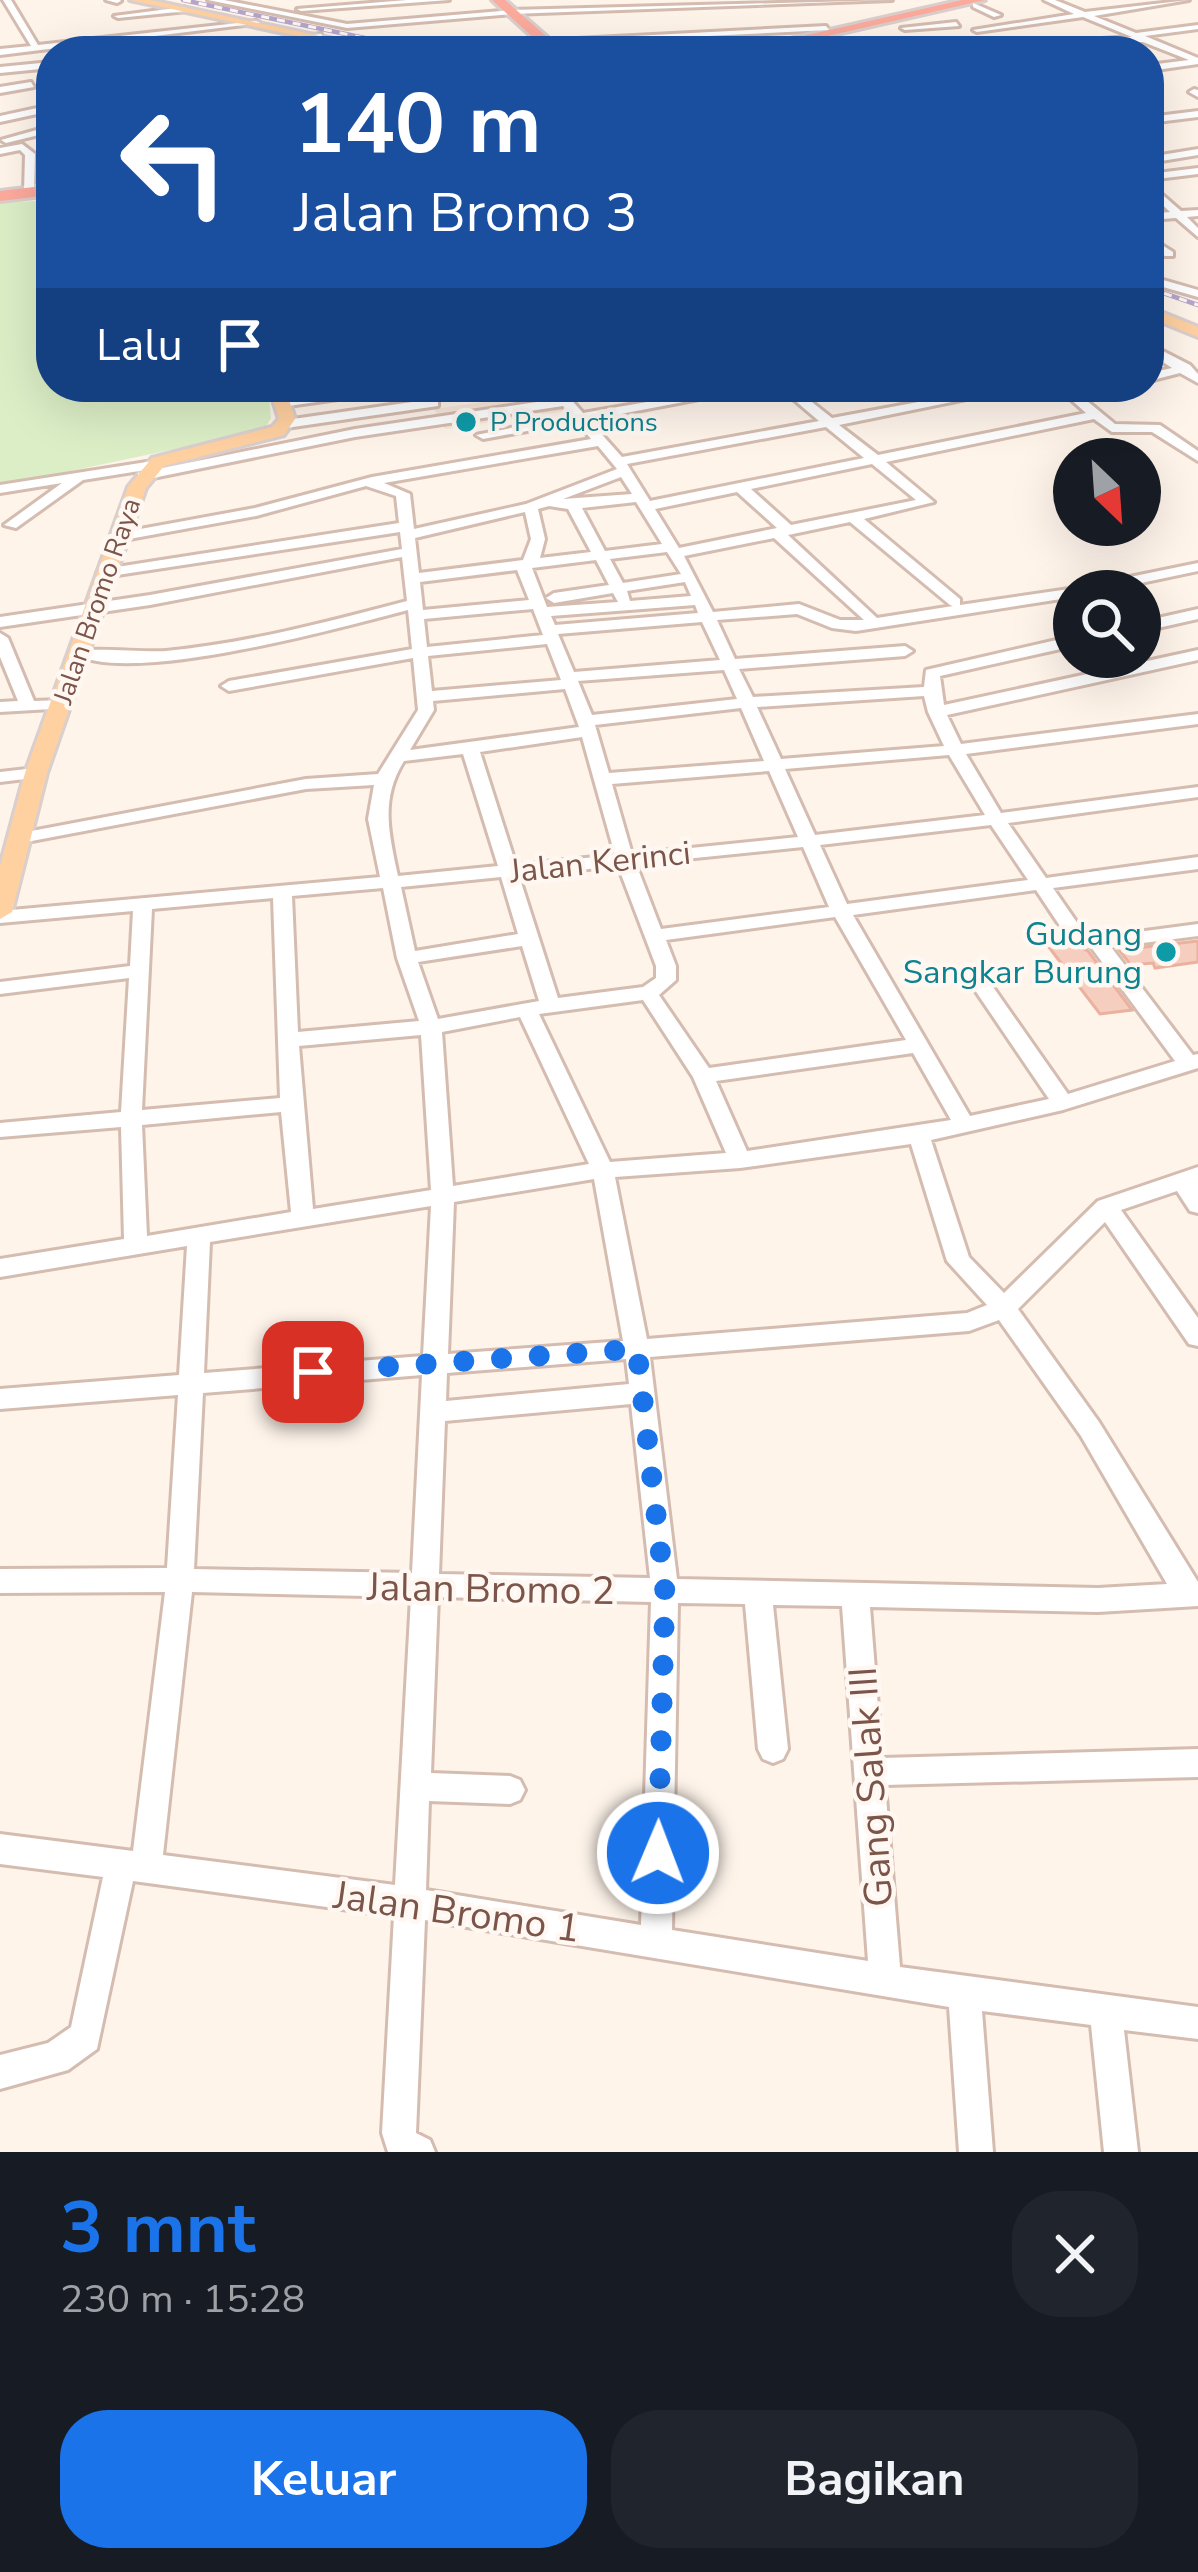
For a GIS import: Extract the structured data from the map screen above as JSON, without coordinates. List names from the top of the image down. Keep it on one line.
{"streets":{"main road":["Jalan Bromo Raya"],"street":["Jalan Kerinci","Jalan Bromo 2","Gang Salak III","Jalan Bromo 1"]},"crossings":[["Jalan Bromo Raya","Jalan Kerinci"],["Jalan Bromo 2","Gang Salak III"],["Gang Salak III","Jalan Bromo 1"]],"places":["P Productions","Gudang Sangkar Burung"],"north":"bottom right","page":{"turn":["140 m","Jalan Bromo 3"],"then":"Lalu","heading":["3 mnt","230 m · 15:28"],"buttons":["Keluar","Bagikan"]}}
